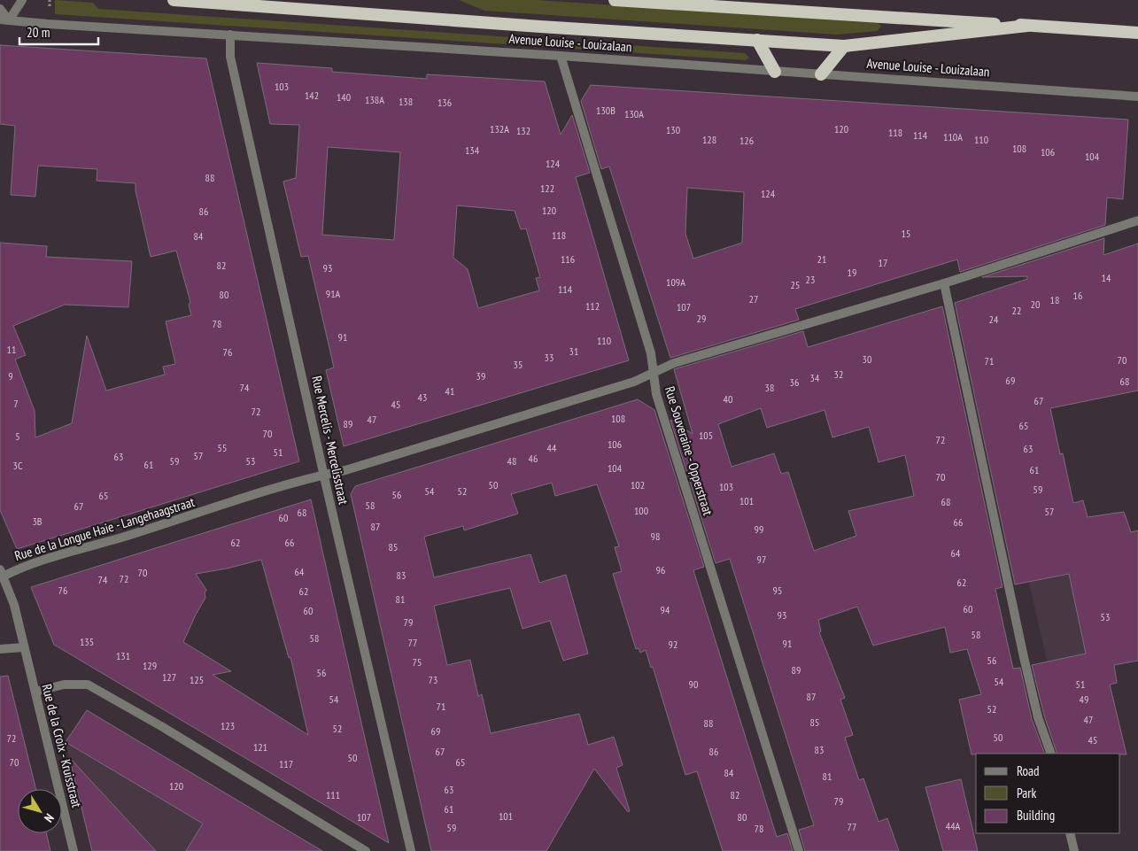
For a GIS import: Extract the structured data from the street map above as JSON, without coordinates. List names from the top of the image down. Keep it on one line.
{"streets":{"street":["Avenue Louise - Louizalaan","Rue Mercelis - Mercelisstraat","Rue Souveraine - Opperstraat","Rue de la Longue Haie - Langehaagstraat","Rue de la Croix - Kruisstraat"]},"crossings":[["Avenue Louise - Louizalaan","Rue Mercelis - Mercelisstraat"],["Avenue Louise - Louizalaan","Rue Souveraine - Opperstraat"],["Rue Mercelis - Mercelisstraat","Rue de la Longue Haie - Langehaagstraat"],["Rue Souveraine - Opperstraat","Rue de la Longue Haie - Langehaagstraat"],["Rue de la Longue Haie - Langehaagstraat","Rue de la Croix - Kruisstraat"]],"house_numbers":["103","142","140","138A","138","136","130B","130A","132A","120","130","132","118","114","110A","128","110","126","108","134","106","104","124","88","122","124","120","86","15","118","84","116","21","17","82","93","19","14","23","109A","25","114","91A","80","16","27","18","20","112","107","22","29","24","78","91","110","11","31","76","33","30","70","71","35","32","9","39","34","69","68","36","74","38","41","43","40","67","7","45","72","108","47","89","65","70","105","5","72","106","55","44","63","51","57","63","46","59","53","48","61","3C","104","61","70","50","102","103","59","54","52","56","65","101","68","58","67","100","57","68","60","3B","66","87","99","98","62","66","85","64","97","96","64","70","83","72","74","62","76","95","62","81","60","94","60","93","53","79","58","58","135","77","91","92","131","56","75","129","89","56","127","125","73","54","90","51","87","54","49","71","52","47","85","88","123","52","69","50","72","45","121","83","67","86","50","70","65","117","84","81","120","63","111","82","79","61","101","107","80","44A","77","59","78"],"legend":["Road","Park","Building"],"scale_bar":"20 m","north":"bottom right"}
